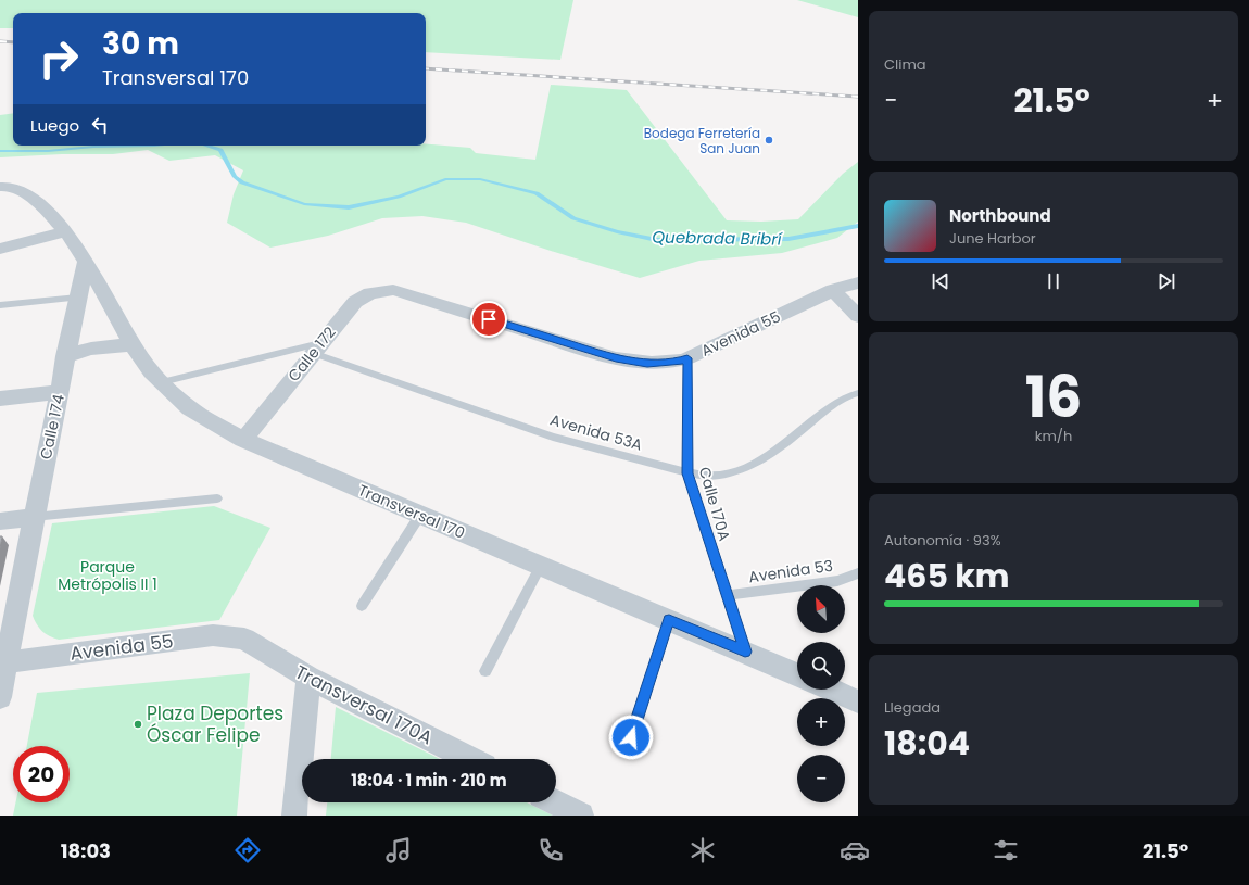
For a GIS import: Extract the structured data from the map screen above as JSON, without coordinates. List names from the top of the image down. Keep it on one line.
{"streets":{"street":["Avenida 55","Calle 172","Calle 174","Transversal 170","Transversal 170A"],"lane":["Avenida 53A","Calle 170A","Avenida 53"]},"crossings":[["Avenida 55","Calle 172"],["Avenida 55","Calle 174"],["Avenida 55","Calle 170A"],["Avenida 55","Transversal 170A"],["Calle 172","Avenida 53A"],["Calle 172","Transversal 170"],["Calle 174","Transversal 170"],["Avenida 53A","Calle 170A"],["Calle 170A","Transversal 170"],["Calle 170A","Avenida 53"]],"water":["Quebrada Bribrí"],"parks":["Parque Metrópolis II 1"],"places":["Bodega Ferretería San Juan","Plaza Deportes Óscar Felipe"],"north":"top left","page":{"tile":["Clima",["16","km/h"],["Autonomía · 93%","465 km"],["Llegada","18:04"]],"turn":["30 m","Transversal 170"],"heat":["−","21.5°","+"],"then":"Luego","song":["Northbound","June Harbor"],"map_buttons":["+","−"],"limit":"20","trip":"18:04 · 1 min · 210 m","tabs":["18:03","21.5°"]}}
